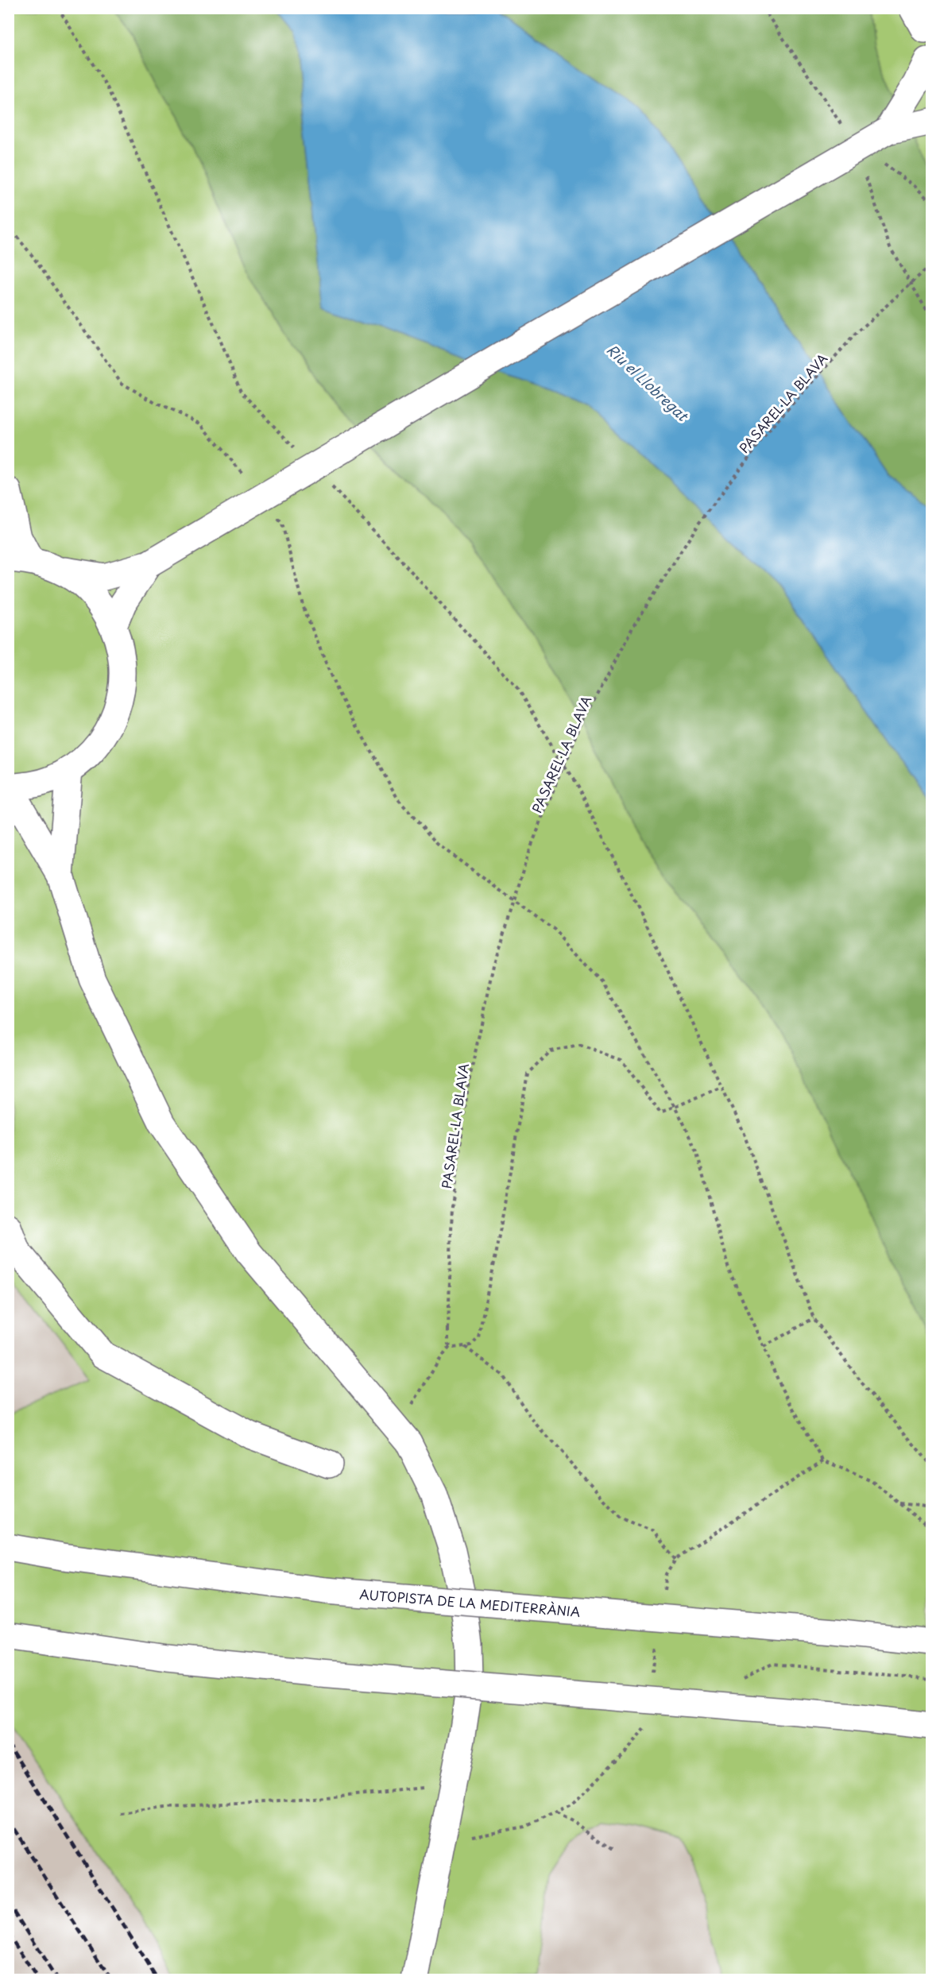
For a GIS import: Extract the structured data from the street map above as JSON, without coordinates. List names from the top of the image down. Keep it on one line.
{"streets":{"main road":["AUTOPISTA DE LA MEDITERRÀNIA"],"path":["PASAREL·LA BLAVA"]},"water":["Riu el Llobregat"]}
